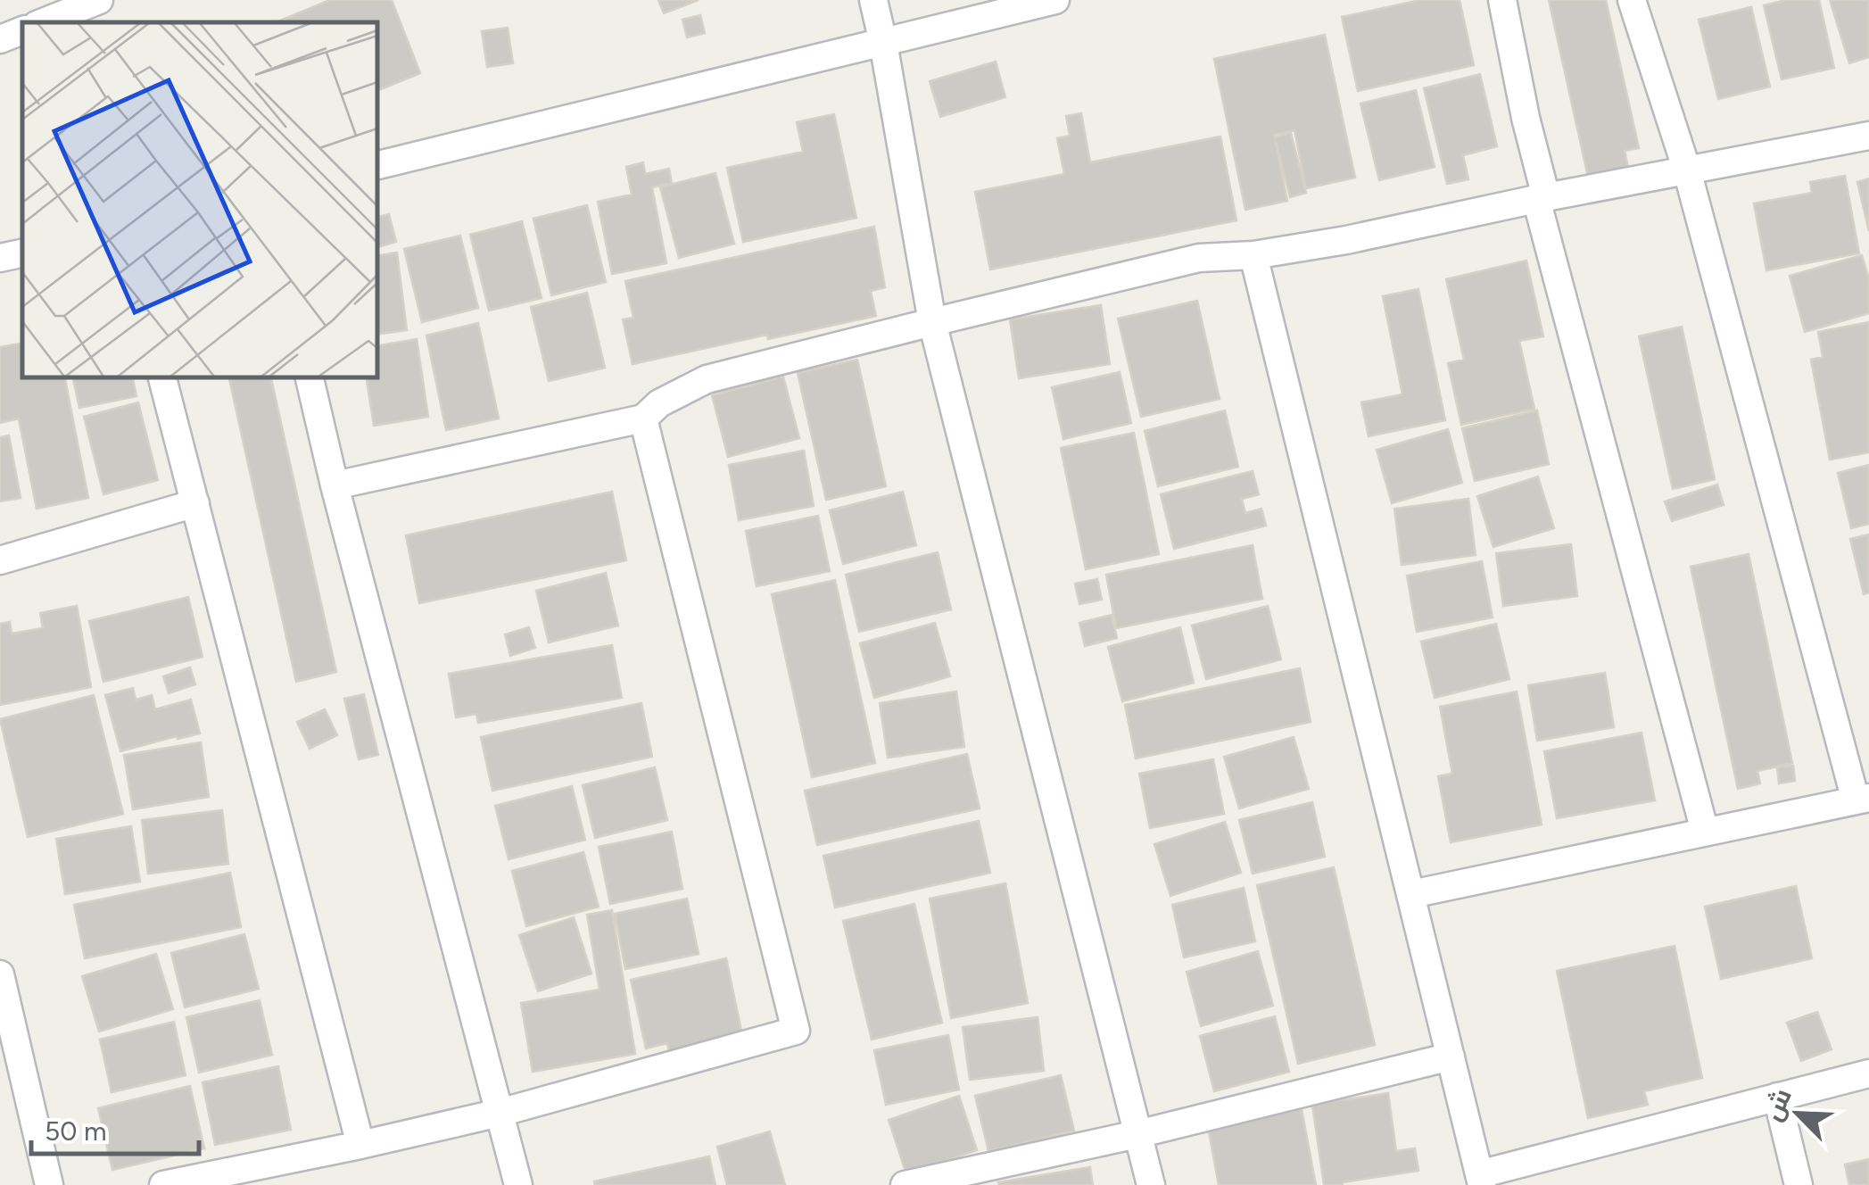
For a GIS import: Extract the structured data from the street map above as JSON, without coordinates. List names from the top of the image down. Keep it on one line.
{"scale_bar":"50 m","north":"top left"}
